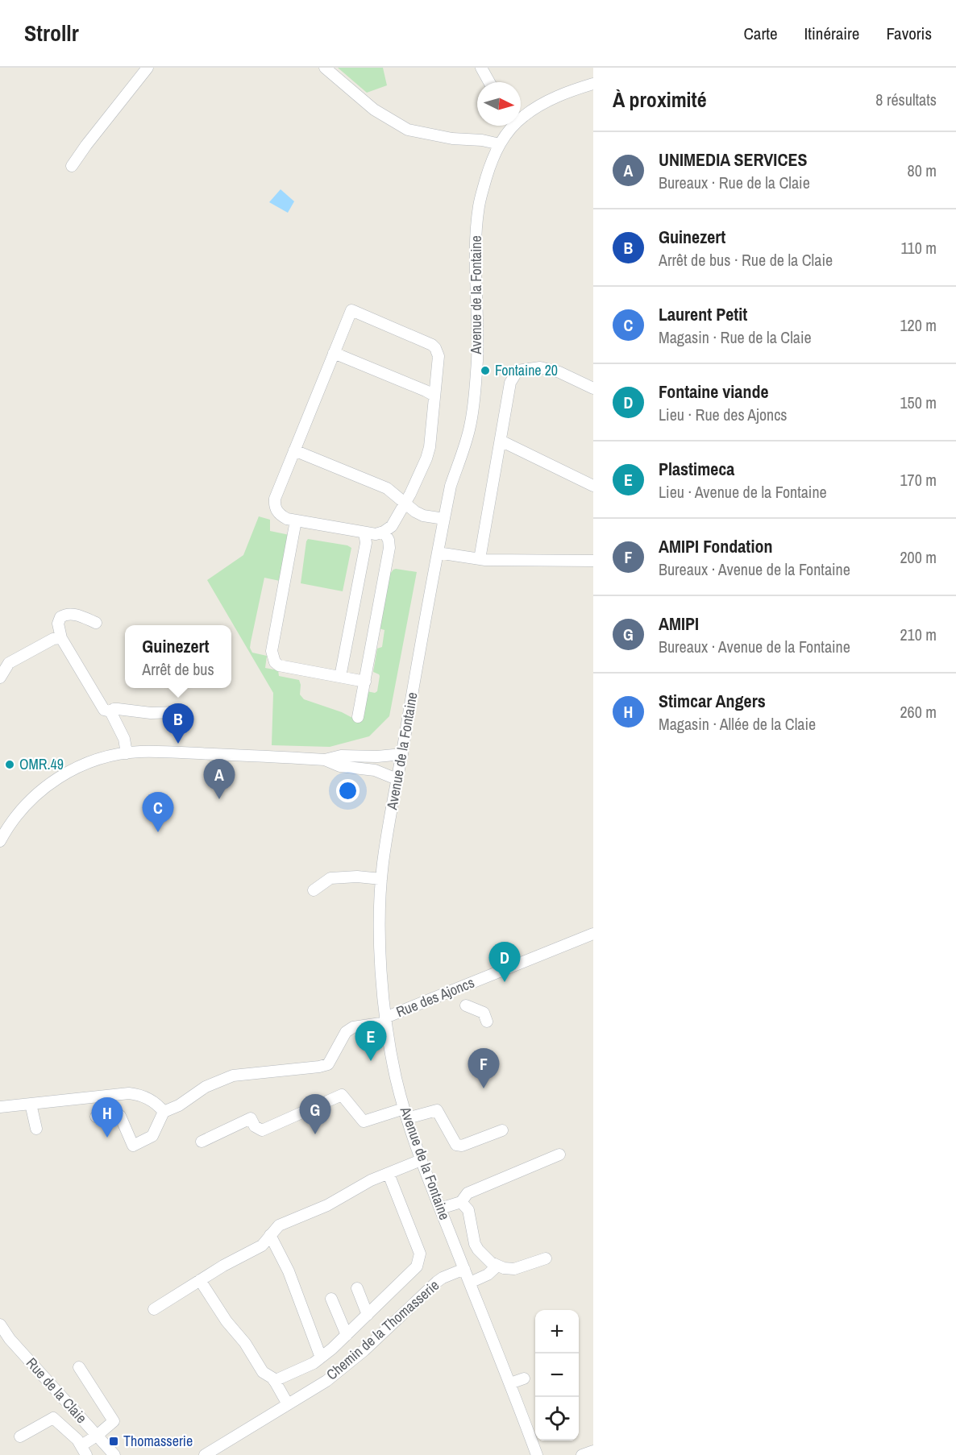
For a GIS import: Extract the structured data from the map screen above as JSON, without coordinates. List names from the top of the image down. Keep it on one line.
{"streets":{"street":["Avenue de la Fontaine","Rue des Ajoncs","Chemin de la Thomasserie","Rue de la Claie"]},"crossings":[["Avenue de la Fontaine","Rue des Ajoncs"],["Avenue de la Fontaine","Chemin de la Thomasserie"]],"places":{"other":["Fontaine 20","OMR.49"],"transit":["Thomasserie"]},"north":"right","page":{"header":"Strollr","nav":["Carte","Itinéraire","Favoris"],"heading":["À proximité","8 résultats"],"list":[{"mark":"A","name":"UNIMEDIA SERVICES","note":"Bureaux · Rue de la Claie","value":"80 m"},{"mark":"B","name":"Guinezert","note":"Arrêt de bus · Rue de la Claie","value":"110 m"},{"mark":"C","name":"Laurent Petit","note":"Magasin · Rue de la Claie","value":"120 m"},{"mark":"D","name":"Fontaine viande","note":"Lieu · Rue des Ajoncs","value":"150 m"},{"mark":"E","name":"Plastimeca","note":"Lieu · Avenue de la Fontaine","value":"170 m"},{"mark":"F","name":"AMIPI Fondation","note":"Bureaux · Avenue de la Fontaine","value":"200 m"},{"mark":"G","name":"AMIPI","note":"Bureaux · Avenue de la Fontaine","value":"210 m"},{"mark":"H","name":"Stimcar Angers","note":"Magasin · Allée de la Claie","value":"260 m"}],"popup":["Guinezert","Arrêt de bus"],"pins":["B","A","C","D","E","F","G","H"],"map_buttons":["+","−"]}}
